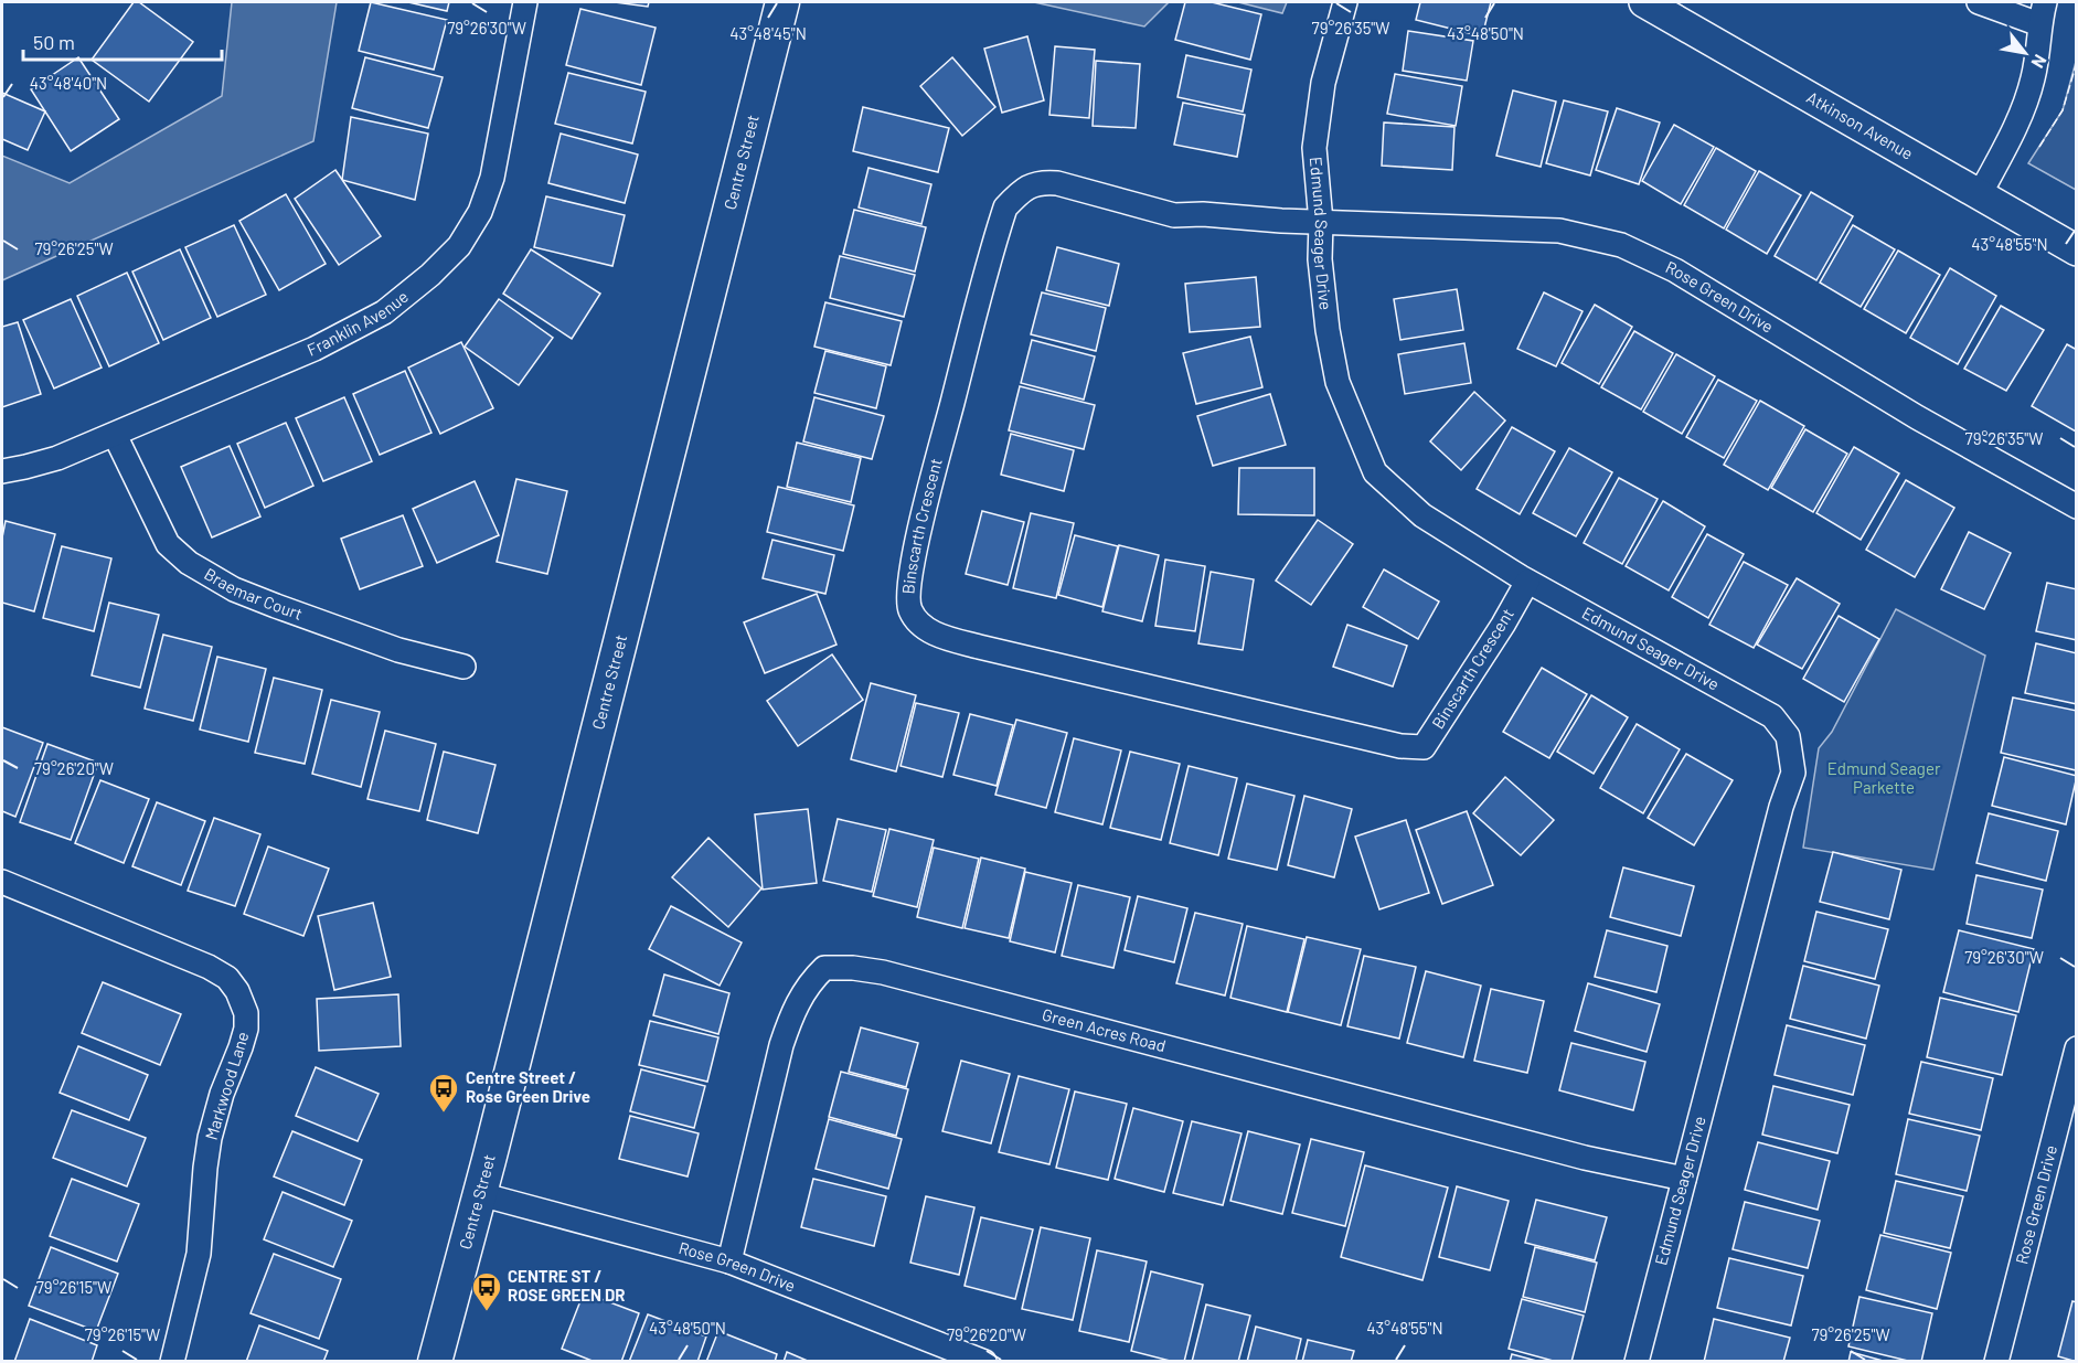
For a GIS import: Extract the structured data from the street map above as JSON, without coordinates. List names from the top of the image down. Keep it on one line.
{"streets":{"main road":["Centre Street"],"street":["Atkinson Avenue","Edmund Seager Drive","Rose Green Drive","Franklin Avenue","Binscarth Crescent","Braemar Court","Green Acres Road","Markwood Lane"]},"crossings":[["Centre Street","Rose Green Drive"],["Edmund Seager Drive","Rose Green Drive"],["Edmund Seager Drive","Binscarth Crescent"],["Edmund Seager Drive","Green Acres Road"],["Rose Green Drive","Binscarth Crescent"],["Rose Green Drive","Green Acres Road"],["Franklin Avenue","Braemar Court"]],"parks":["Edmund Seager Parkette"],"places":{"bus stop":["Centre Street / Rose Green Drive","CENTRE ST / ROSE GREEN DR"]},"scale_bar":"50 m","north":"bottom right","coordinates":["79°26'30\"W","79°26'35\"W","43°48'45\"N","43°48'50\"N","43°48'40\"N","43°48'55\"N","79°26'25\"W","79°26'20\"W","79°26'15\"W"]}
